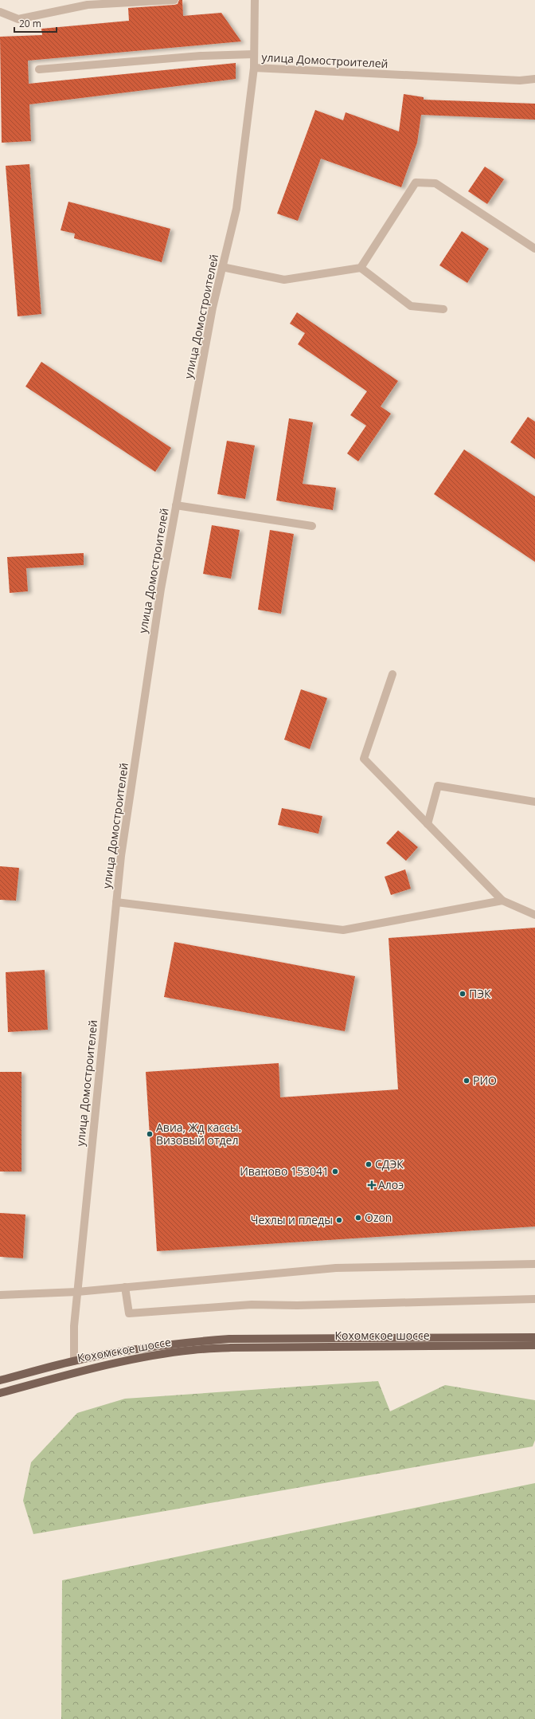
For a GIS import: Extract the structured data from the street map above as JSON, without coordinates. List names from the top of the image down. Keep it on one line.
{"streets":{"main road":["Кохомское шоссе"],"street":["улица Домостроителей"]},"crossings":[["улица Домостроителей","Кохомское шоссе"]],"places":{"other":["ПЭК","РИО","Авиа, Жд кассы. Визовый отдел","СДЭК","Иваново 153041","Ozon","Чехлы и пледы"],"health":["Алоэ"]},"scale_bar":"20 m"}
